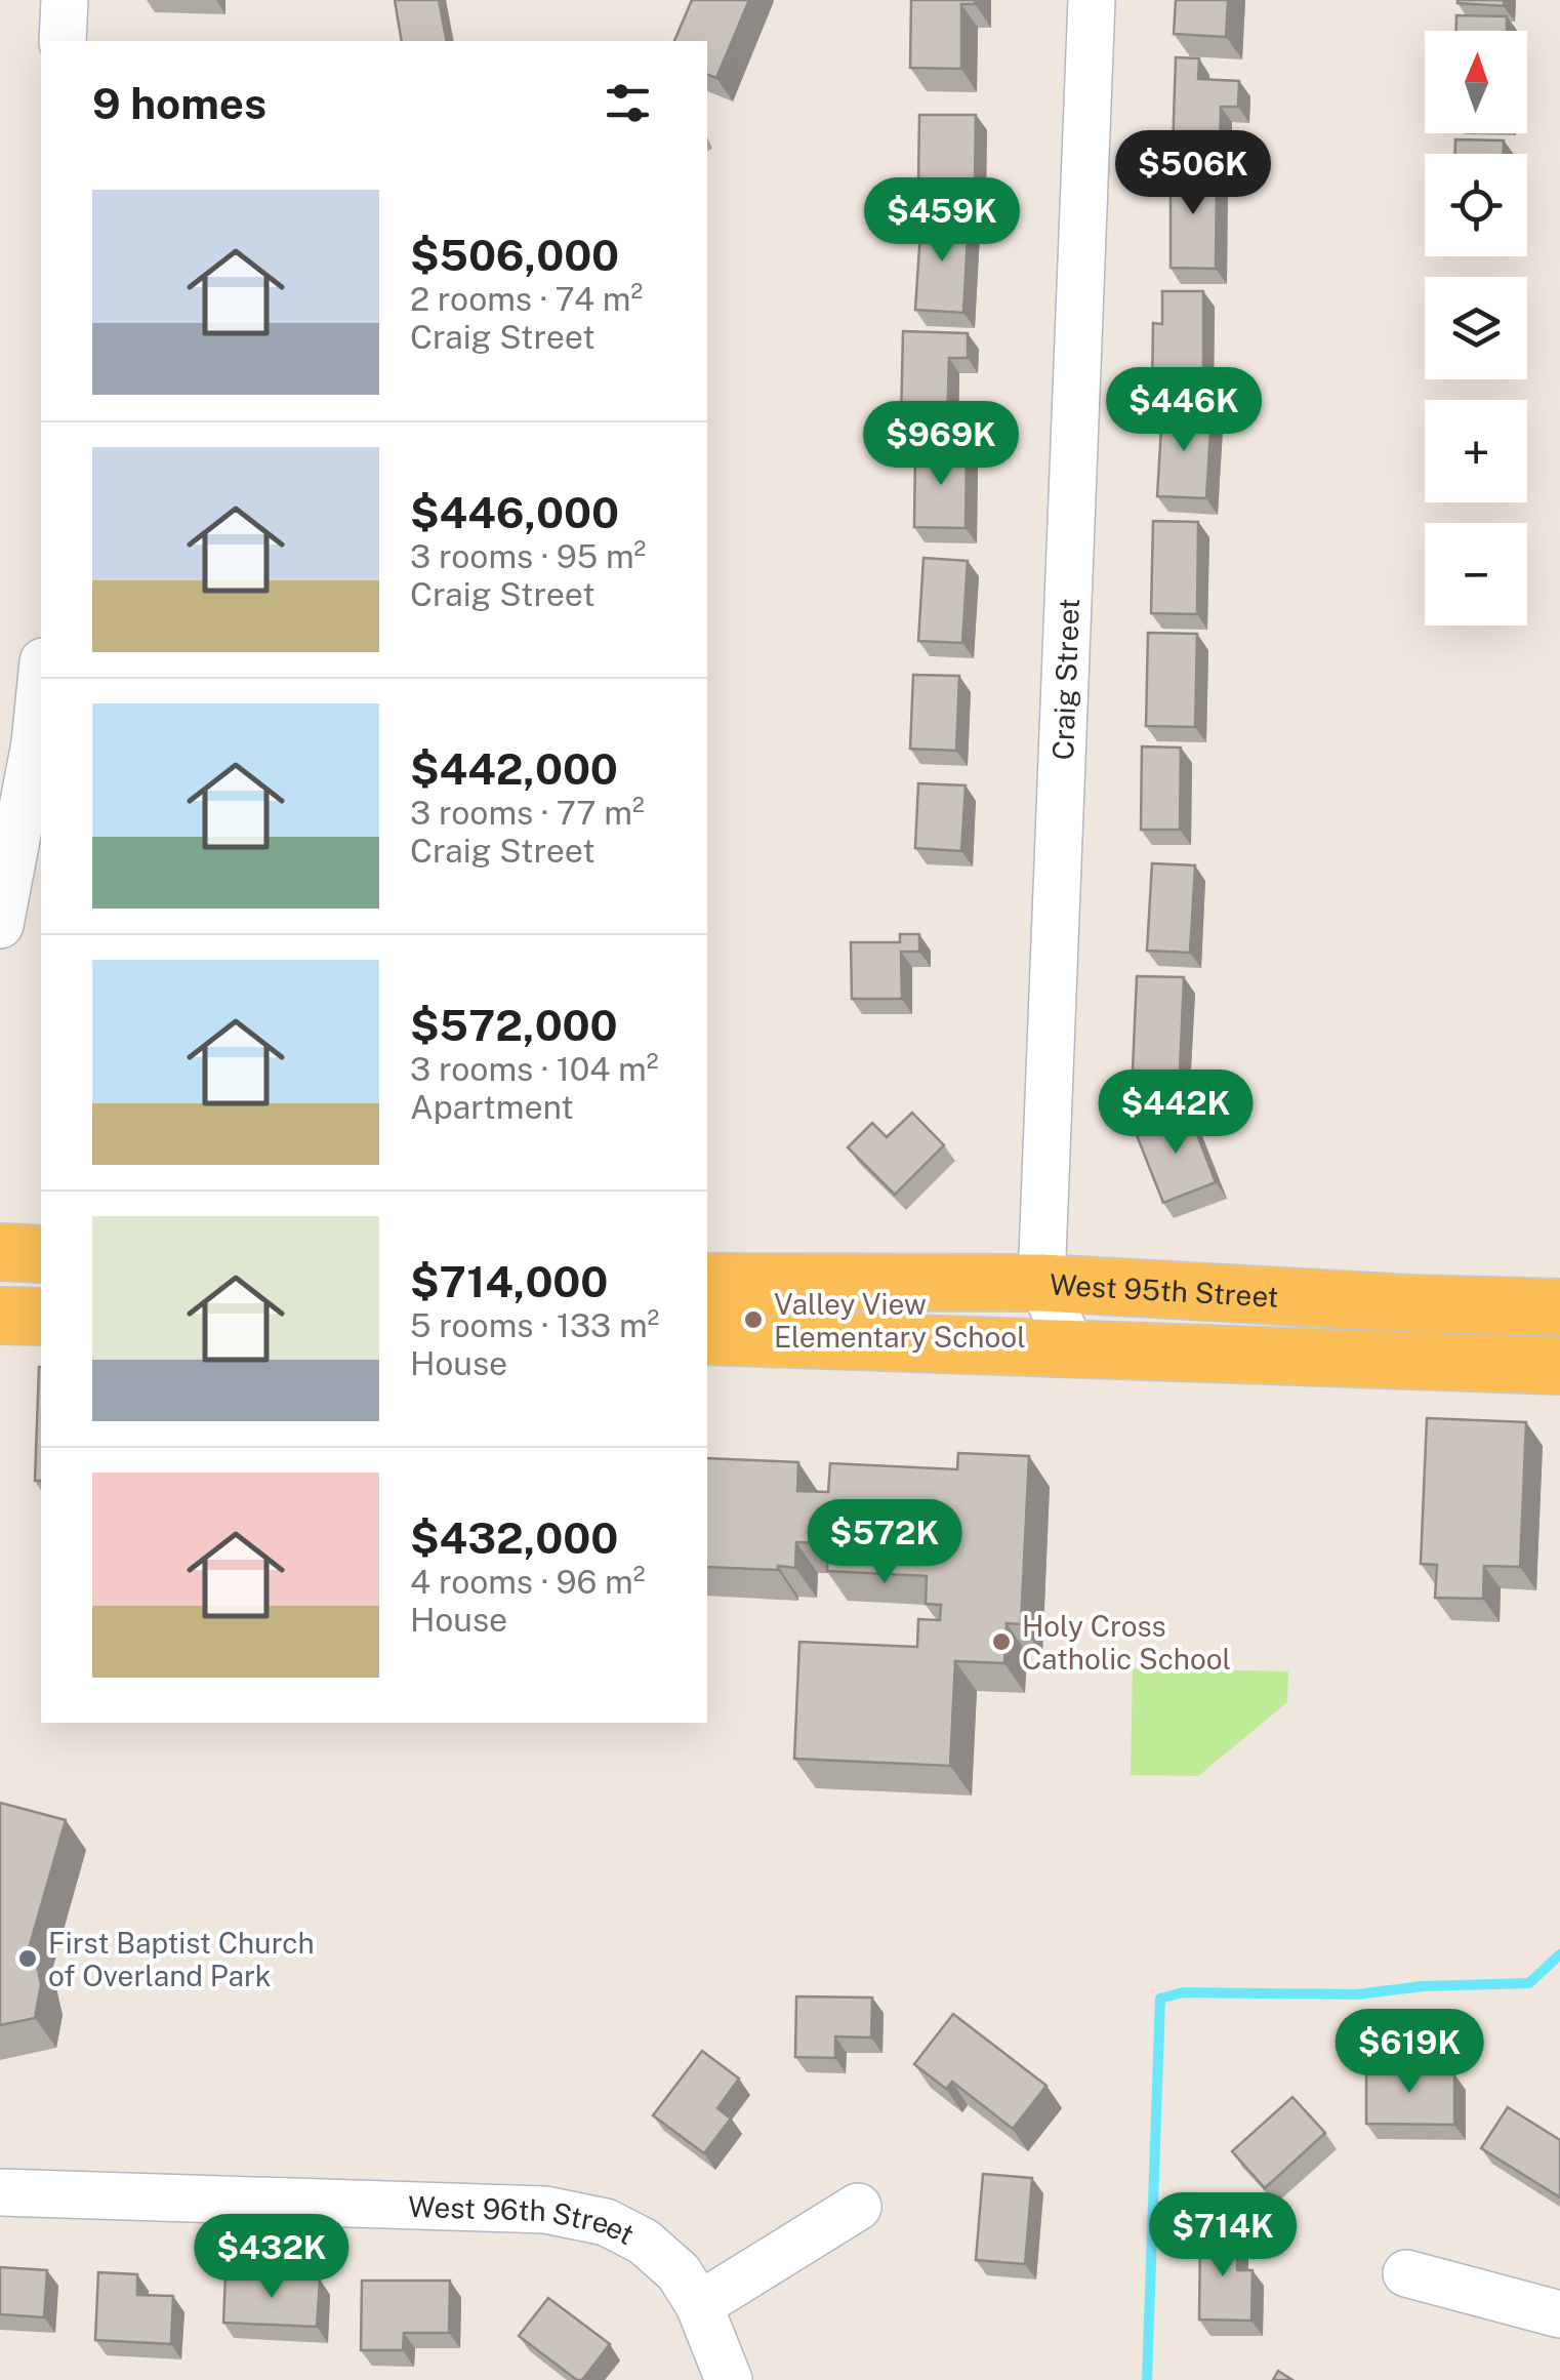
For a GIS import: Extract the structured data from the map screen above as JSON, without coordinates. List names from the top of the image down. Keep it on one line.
{"streets":{"main road":["West 95th Street"],"street":["Craig Street","West 96th Street"]},"crossings":[["Craig Street","West 95th Street"]],"places":["Valley View Elementary School","Holy Cross Catholic School","First Baptist Church of Overland Park"],"north":"top","page":{"map_buttons":["+","−"],"heading":"9 homes","price":["$506K","$459K","$446K","$969K","$442K","$572K","$619K","$714K","$432K"],"list":[{"name":"$506,000","note":"2 rooms · 74 m² · Craig Street"},{"name":"$446,000","note":"3 rooms · 95 m² · Craig Street"},{"name":"$442,000","note":"3 rooms · 77 m² · Craig Street"},{"name":"$572,000","note":"3 rooms · 104 m² · Apartment"},{"name":"$714,000","note":"5 rooms · 133 m² · House"},{"name":"$432,000","note":"4 rooms · 96 m² · House"}]}}
